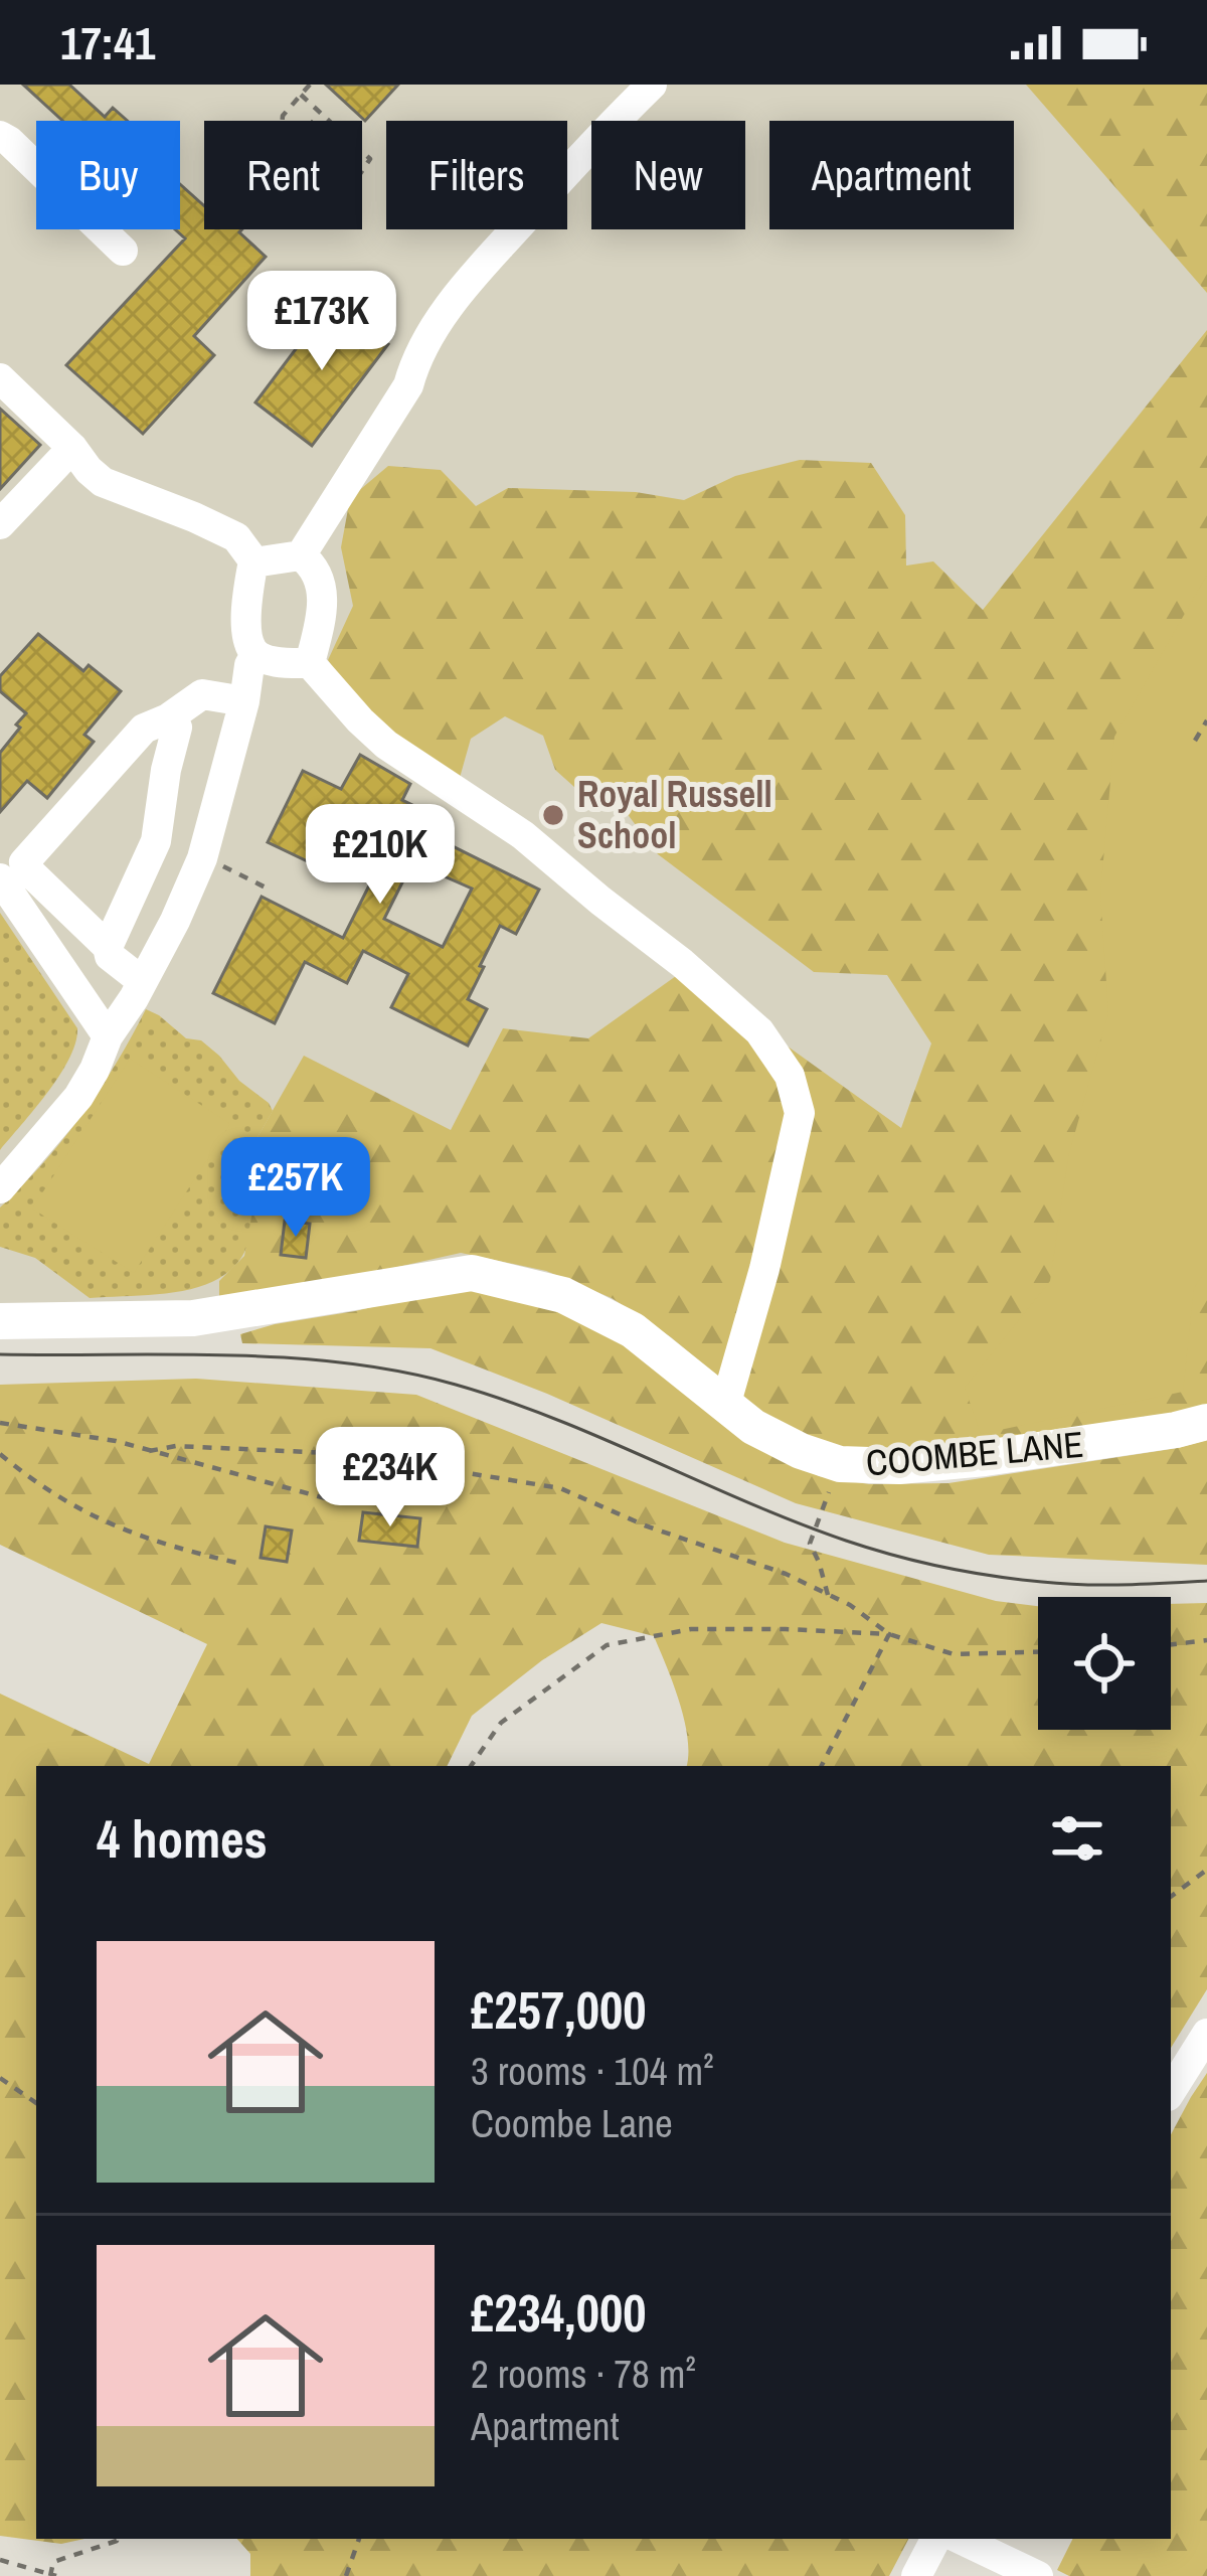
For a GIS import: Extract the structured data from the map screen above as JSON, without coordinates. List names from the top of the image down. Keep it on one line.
{"streets":{"main road":["COOMBE LANE"]},"places":["Royal Russell School"],"page":{"status":"17:41","chip":["Buy","Rent","Filters","New","Apartment"],"price":["£173K","£210K","£257K","£234K"],"heading":"4 homes","list":[{"name":"£257,000","note":"3 rooms · 104 m² · Coombe Lane"},{"name":"£234,000","note":"2 rooms · 78 m² · Apartment"}]}}
